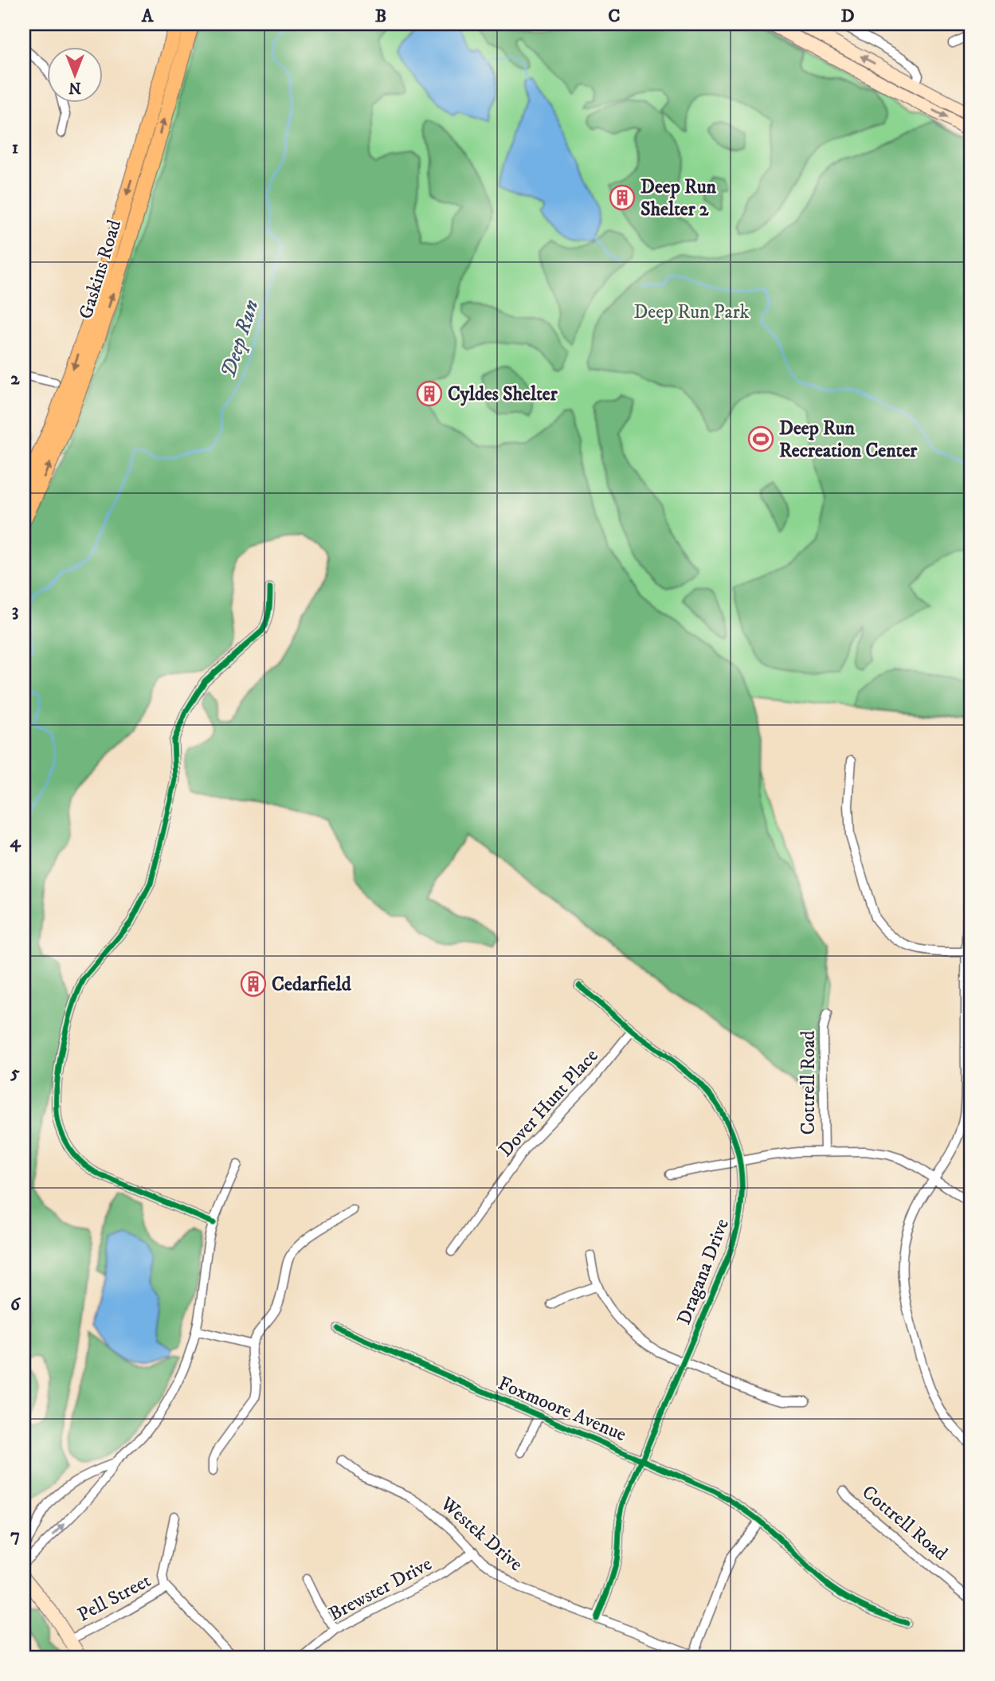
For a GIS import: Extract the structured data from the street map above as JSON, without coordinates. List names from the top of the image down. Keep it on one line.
{"streets":{"main road":["Gaskins Road"],"street":["Cottrell Road","Dover Hunt Place","Dragana Drive","Foxmoore Avenue","Westek Drive","Brewster Drive","Pell Street"]},"crossings":[["Dover Hunt Place","Dragana Drive"],["Dragana Drive","Foxmoore Avenue"],["Dragana Drive","Westek Drive"],["Westek Drive","Brewster Drive"]],"water":["Deep Run"],"parks":["Deep Run Park"],"places":{"building":["Deep Run Shelter 2","Cyldes Shelter","Cedarfield"],"sports":["Deep Run Recreation Center"]},"north":"bottom","grid":{"columns":["A","B","C","D"],"rows":["1","2","3","4","5","6","7"]}}
